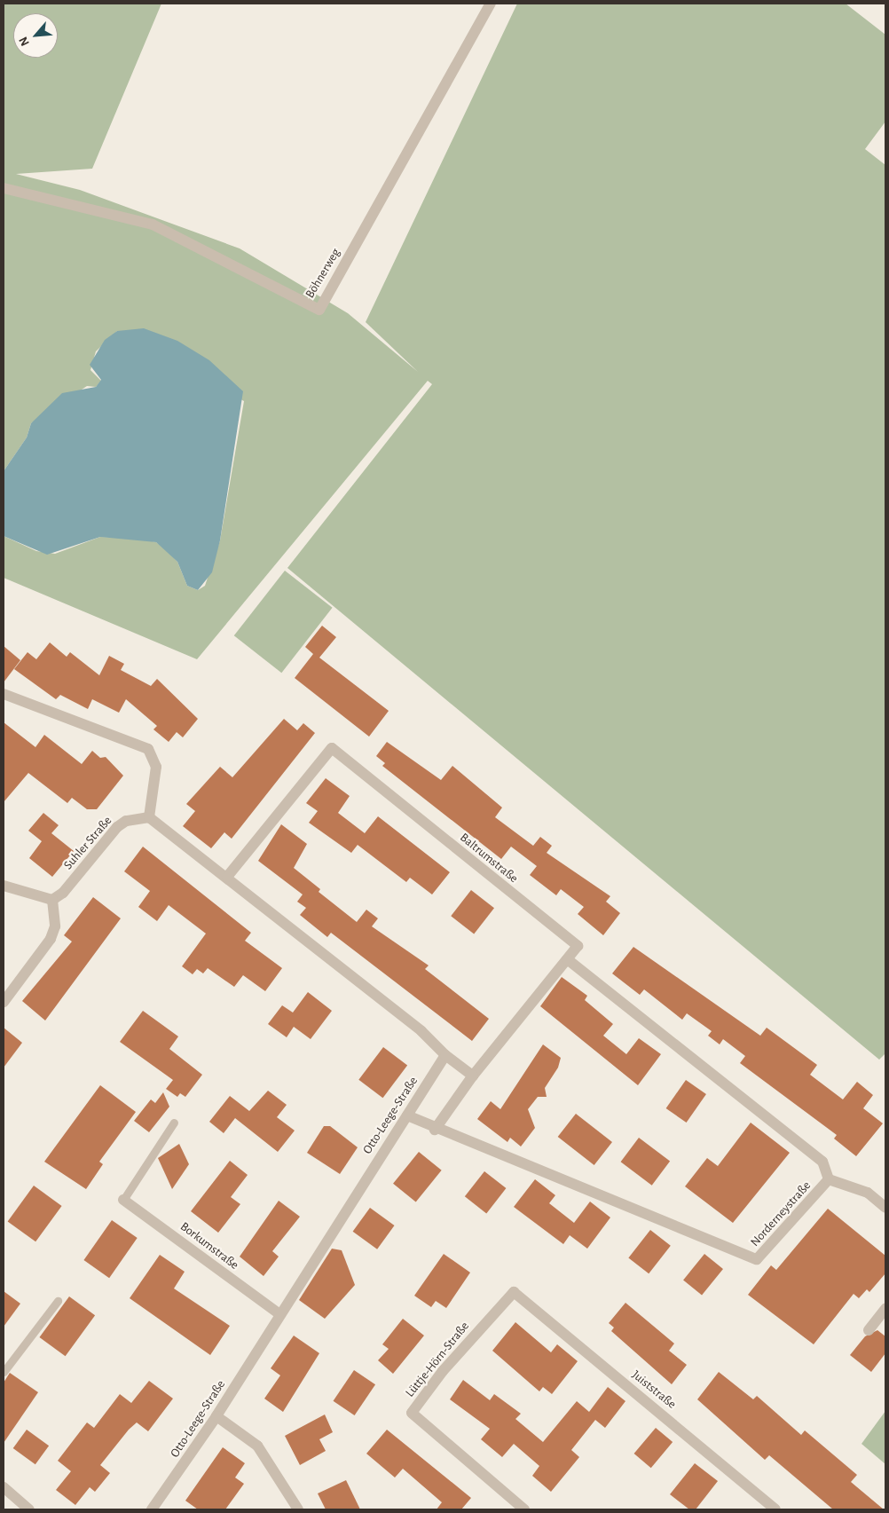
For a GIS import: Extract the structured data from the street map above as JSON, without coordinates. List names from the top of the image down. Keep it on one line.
{"streets":{"street":["Böhnerweg","Suhler Straße","Baltrumstraße","Otto-Leege-Straße","Norderneystraße","Borkumstraße","Lüttje-Hörn-Straße","Juiststraße"]},"crossings":[["Baltrumstraße","Norderneystraße"],["Otto-Leege-Straße","Norderneystraße"],["Otto-Leege-Straße","Borkumstraße"],["Lüttje-Hörn-Straße","Juiststraße"]],"north":"bottom left"}
